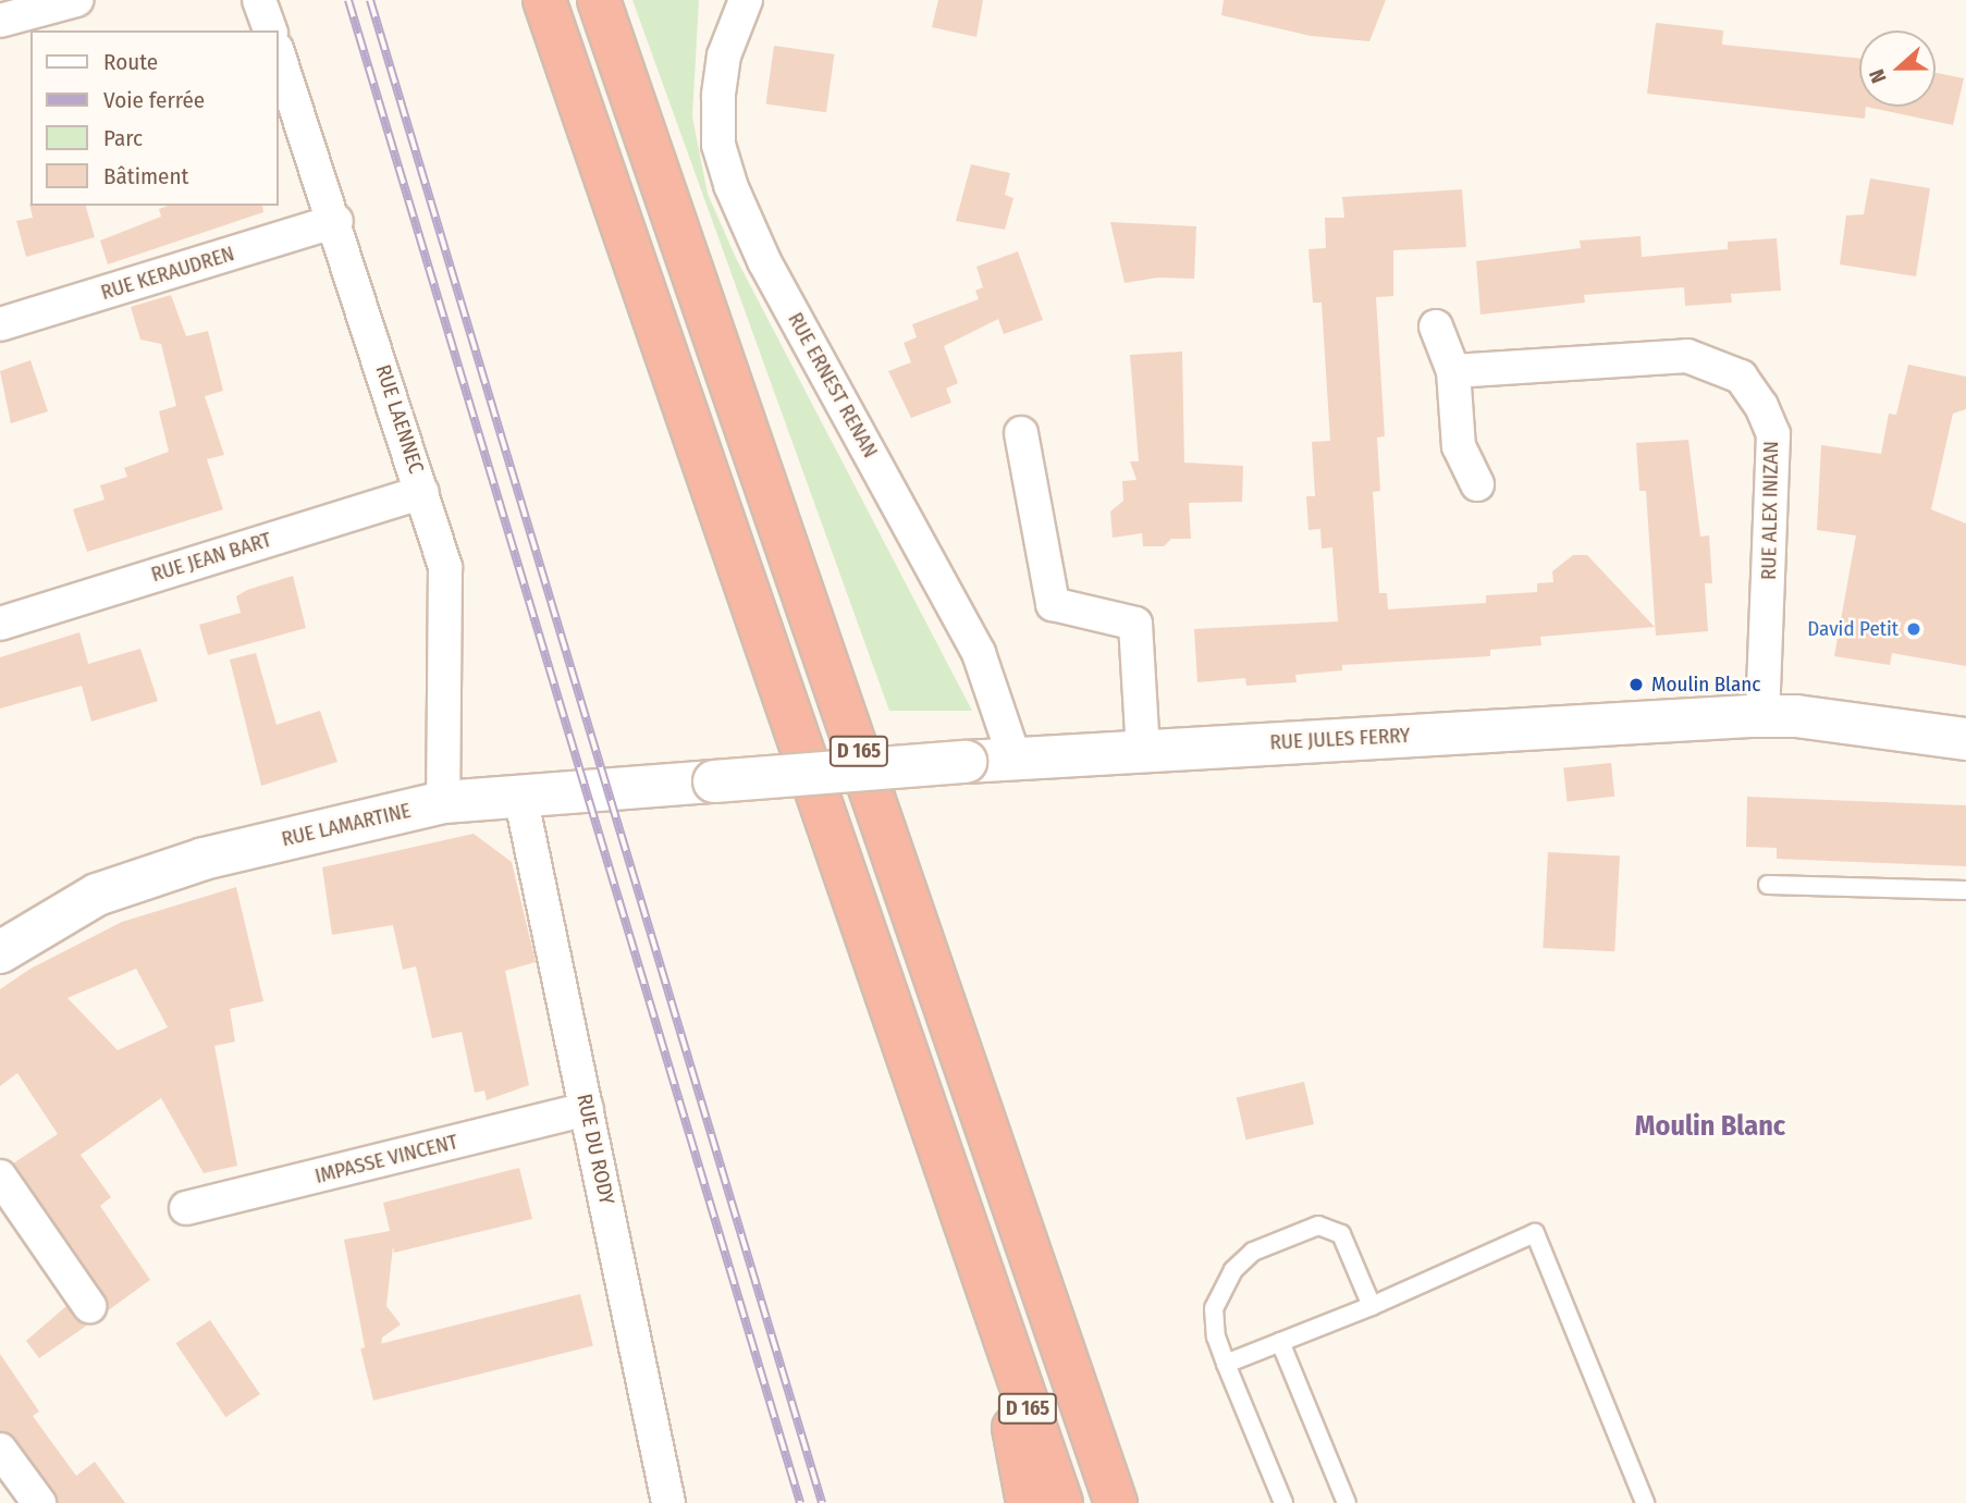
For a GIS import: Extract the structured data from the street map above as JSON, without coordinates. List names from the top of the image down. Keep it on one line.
{"streets":{"highway":["D 165"],"main road":["RUE JULES FERRY","RUE LAMARTINE"],"street":["RUE KERAUDREN","RUE ERNEST RENAN","RUE LAENNEC","RUE ALEX INIZAN","RUE JEAN BART","RUE DU RODY","IMPASSE VINCENT"]},"crossings":[["RUE KERAUDREN","RUE LAENNEC"],["RUE ERNEST RENAN","RUE JULES FERRY"],["RUE LAENNEC","RUE JEAN BART"],["RUE LAENNEC","RUE LAMARTINE"],["RUE ALEX INIZAN","RUE JULES FERRY"],["RUE JULES FERRY","RUE LAMARTINE"],["RUE LAMARTINE","RUE DU RODY"],["RUE DU RODY","IMPASSE VINCENT"]],"districts":["Moulin Blanc"],"places":["David Petit","Moulin Blanc"],"legend":["Route","Voie ferrée","Parc","Bâtiment"],"north":"left"}
